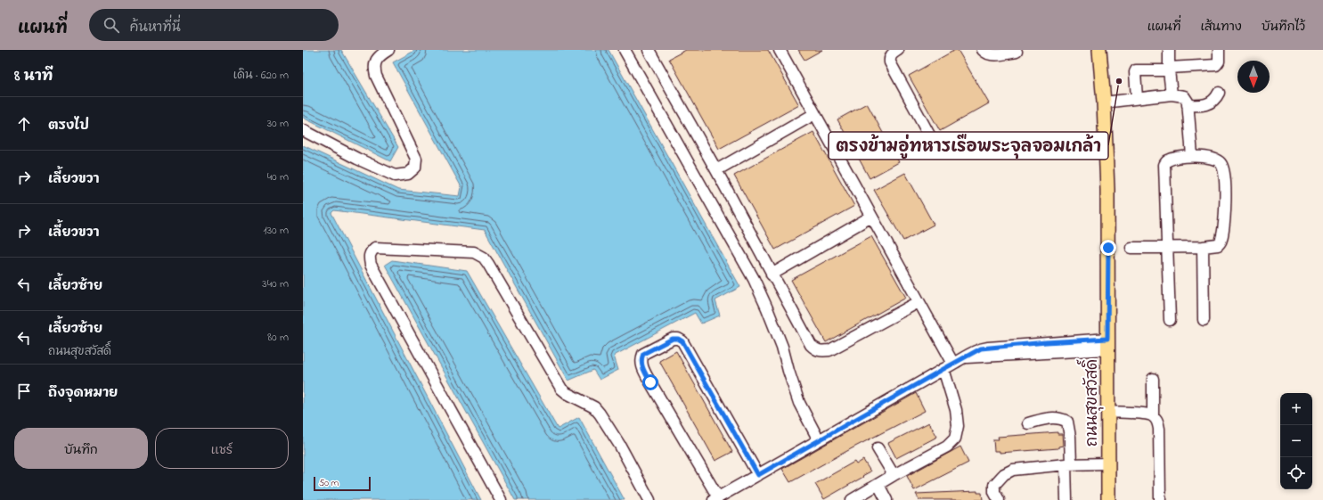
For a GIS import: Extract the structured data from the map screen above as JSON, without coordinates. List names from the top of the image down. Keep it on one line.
{"streets":{"main road":["ถนนสุขสวัสดิ์"]},"places":["ตรงข้ามอู่ทหารเรือพระจุลจอมเกล้า"],"scale_bar":"50 m","north":"bottom","page":{"header":"แผนที่","search":"ค้นหาที่นี่","nav":["แผนที่","เส้นทาง","บันทึกไว้"],"heading":["8 นาที","เดิน · 620 m"],"list":[["ตรงไป","30 m"],["เลี้ยวขวา","40 m"],["เลี้ยวขวา","130 m"],["เลี้ยวซ้าย","340 m"],["เลี้ยวซ้าย","ถนนสุขสวัสดิ์","80 m"],"ถึงจุดหมาย"],"map_buttons":["+","−"],"buttons":["บันทึก","แชร์"],"scale":"50 m"}}
